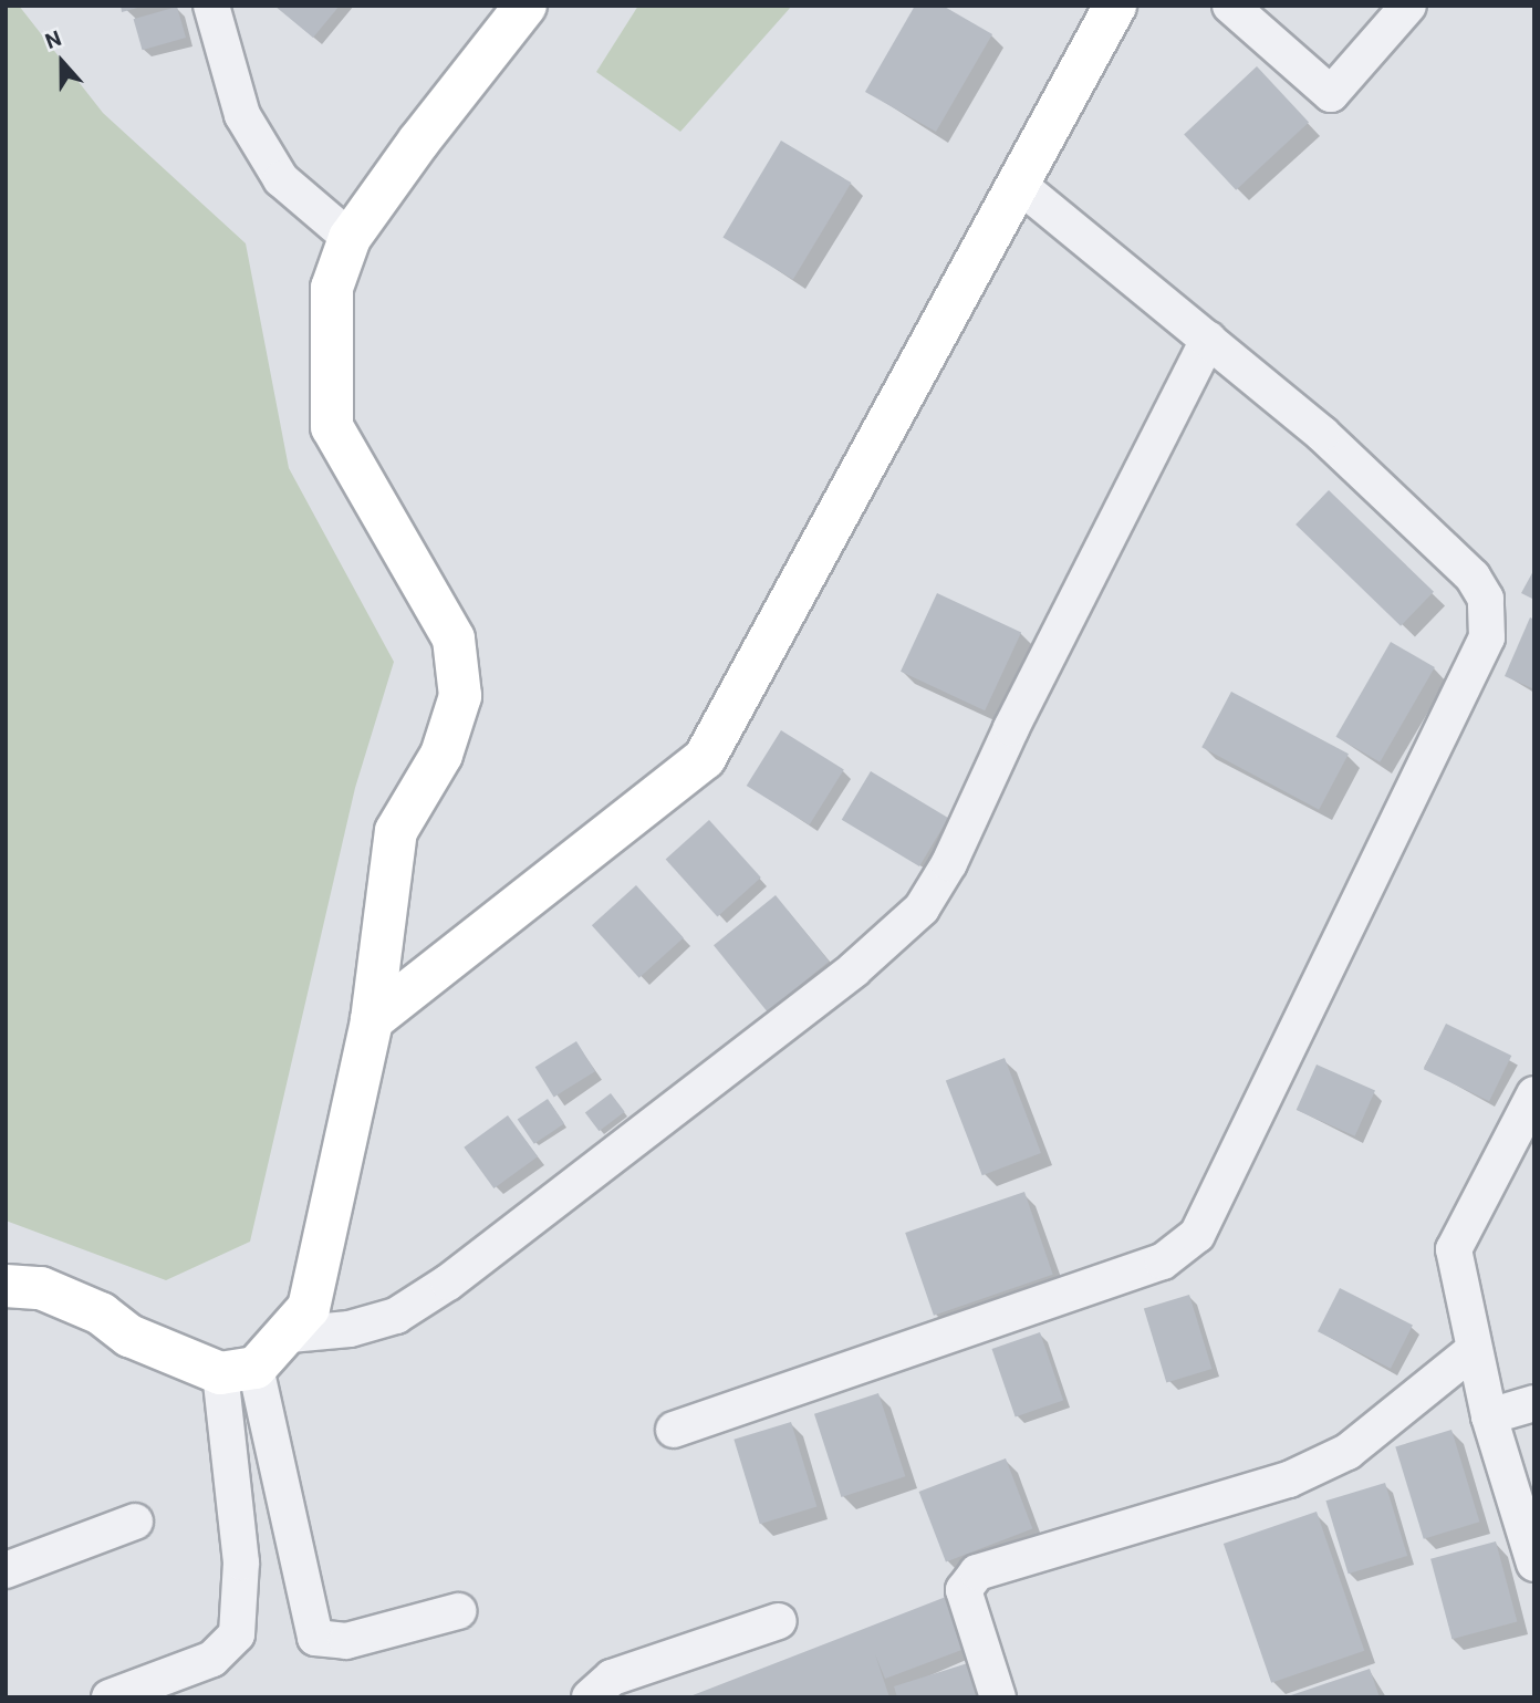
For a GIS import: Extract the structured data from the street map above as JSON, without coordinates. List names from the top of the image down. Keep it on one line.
{"north":"top"}
